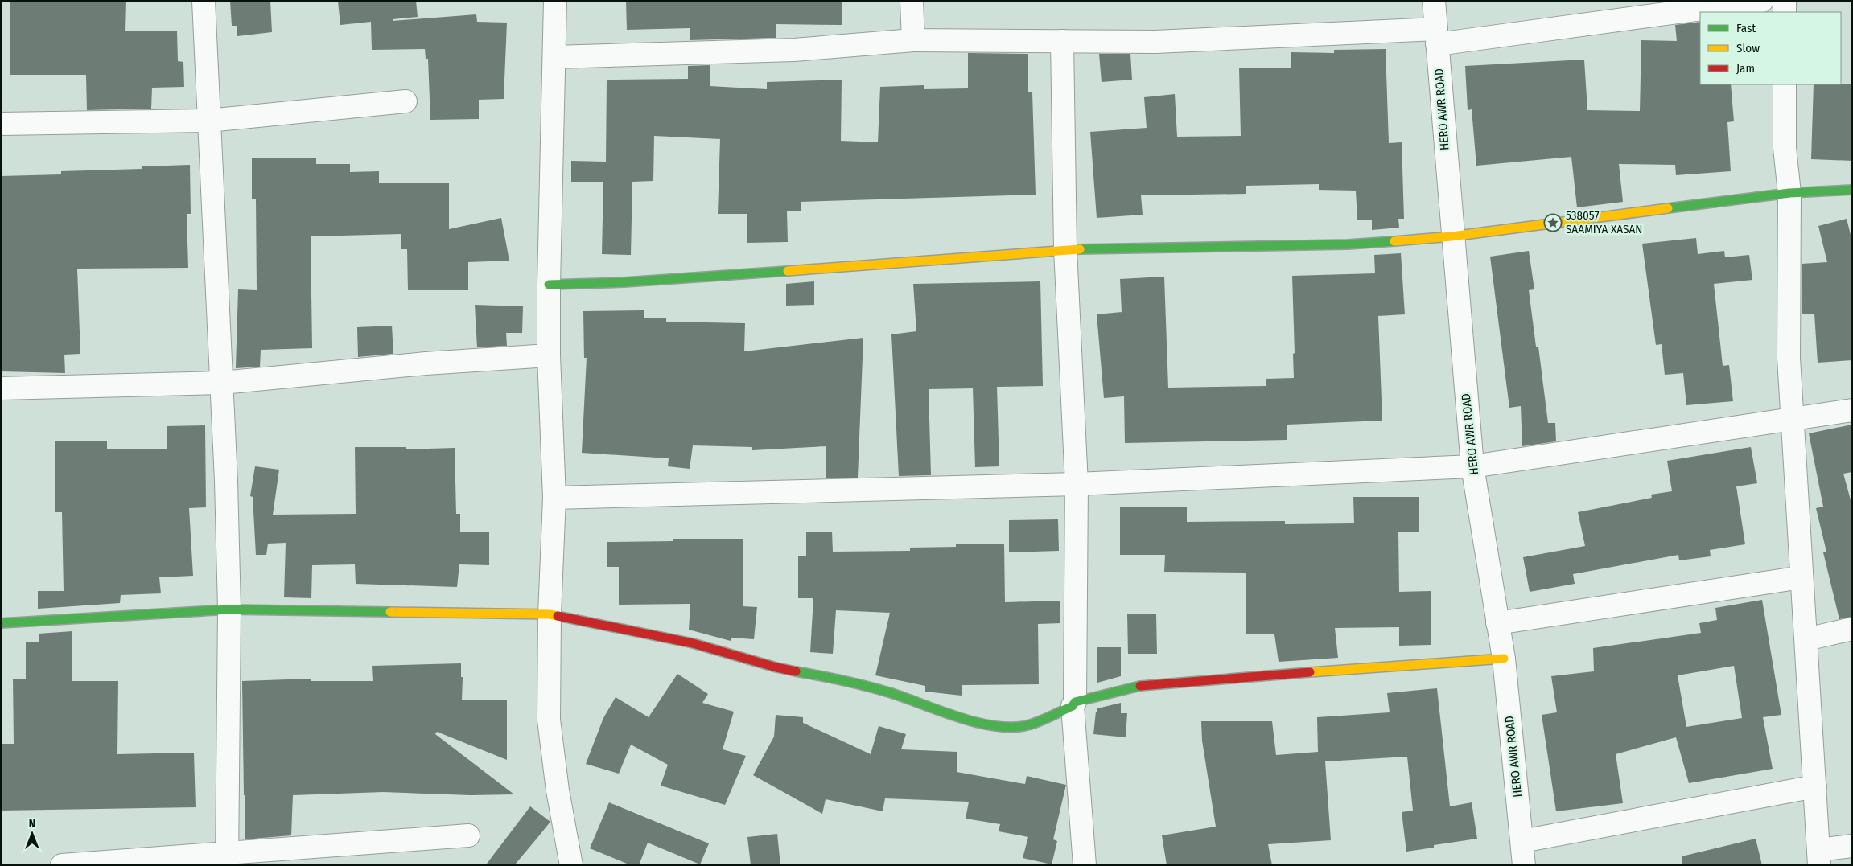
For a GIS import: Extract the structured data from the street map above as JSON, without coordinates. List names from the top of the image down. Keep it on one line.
{"streets":{"street":["HERO AWR ROAD"]},"places":{"place":["538057 SAAMIYA XASAN"]},"legend":["Fast","Slow","Jam"],"north":"top"}
